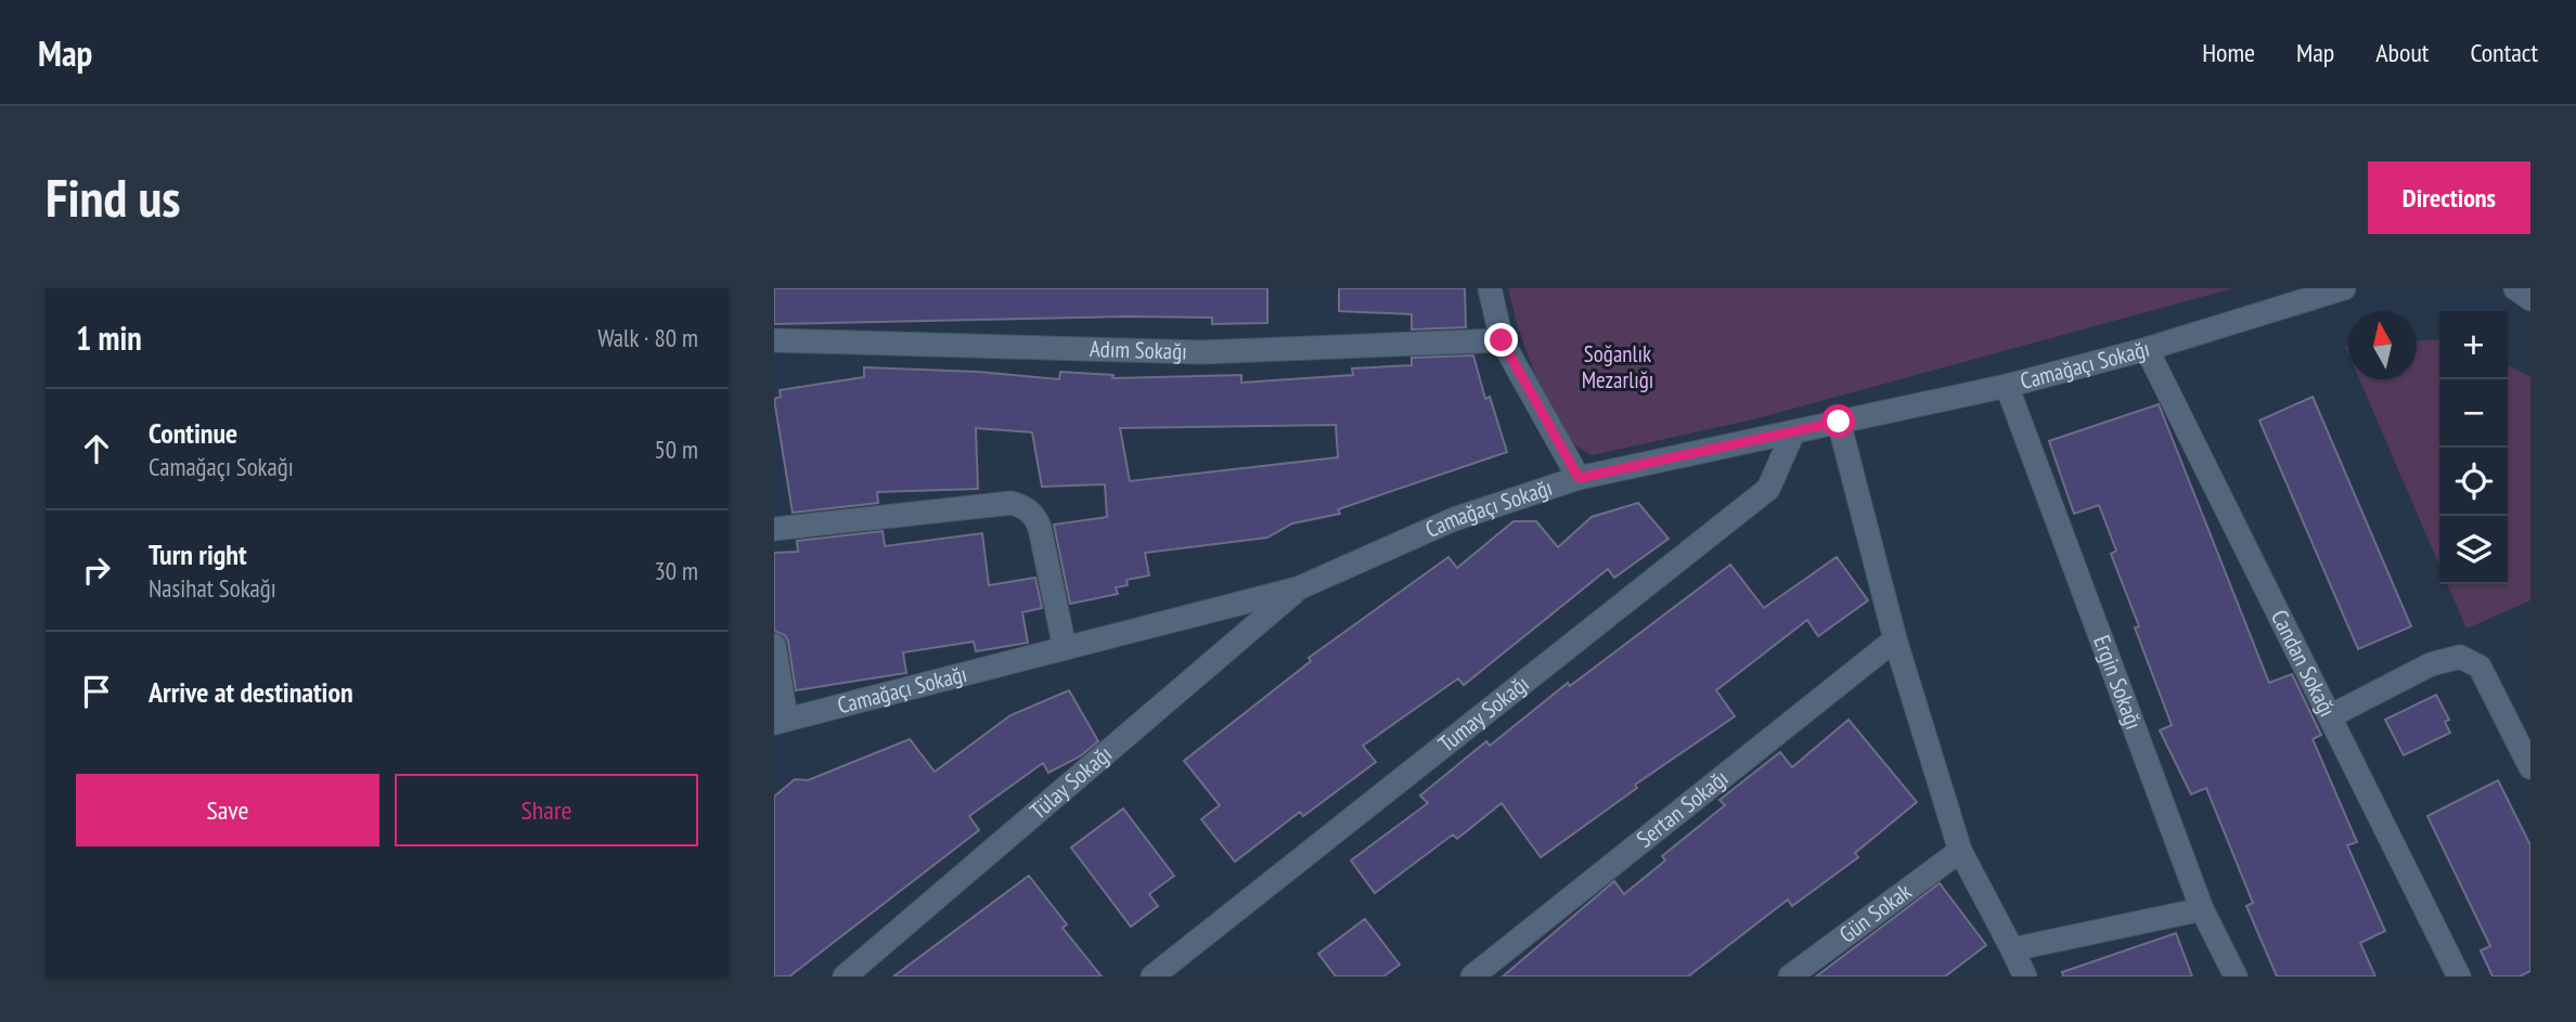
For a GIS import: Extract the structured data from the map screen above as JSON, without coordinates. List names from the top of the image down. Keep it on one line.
{"streets":{"street":["Adım Sokağı","Camağaçı Sokağı","Candan Sokağı","Ergin Sokağı","Tumay Sokağı","Tülay Sokağı","Sertan Sokağı","Gün Sokak"]},"crossings":[["Camağaçı Sokağı","Candan Sokağı"],["Camağaçı Sokağı","Ergin Sokağı"],["Camağaçı Sokağı","Tumay Sokağı"],["Camağaçı Sokağı","Tülay Sokağı"]],"parks":["Soğanlık Mezarlığı"],"north":"top","page":{"header":"Map","nav":["Home","Map","About","Contact"],"buttons":["Directions",["Save","Share"]],"title":"Find us","heading":["1 min","Walk · 80 m"],"map_buttons":["+","−"],"list":[["Continue","Camağaçı Sokağı","50 m"],["Turn right","Nasihat Sokağı","30 m"],"Arrive at destination"]}}
